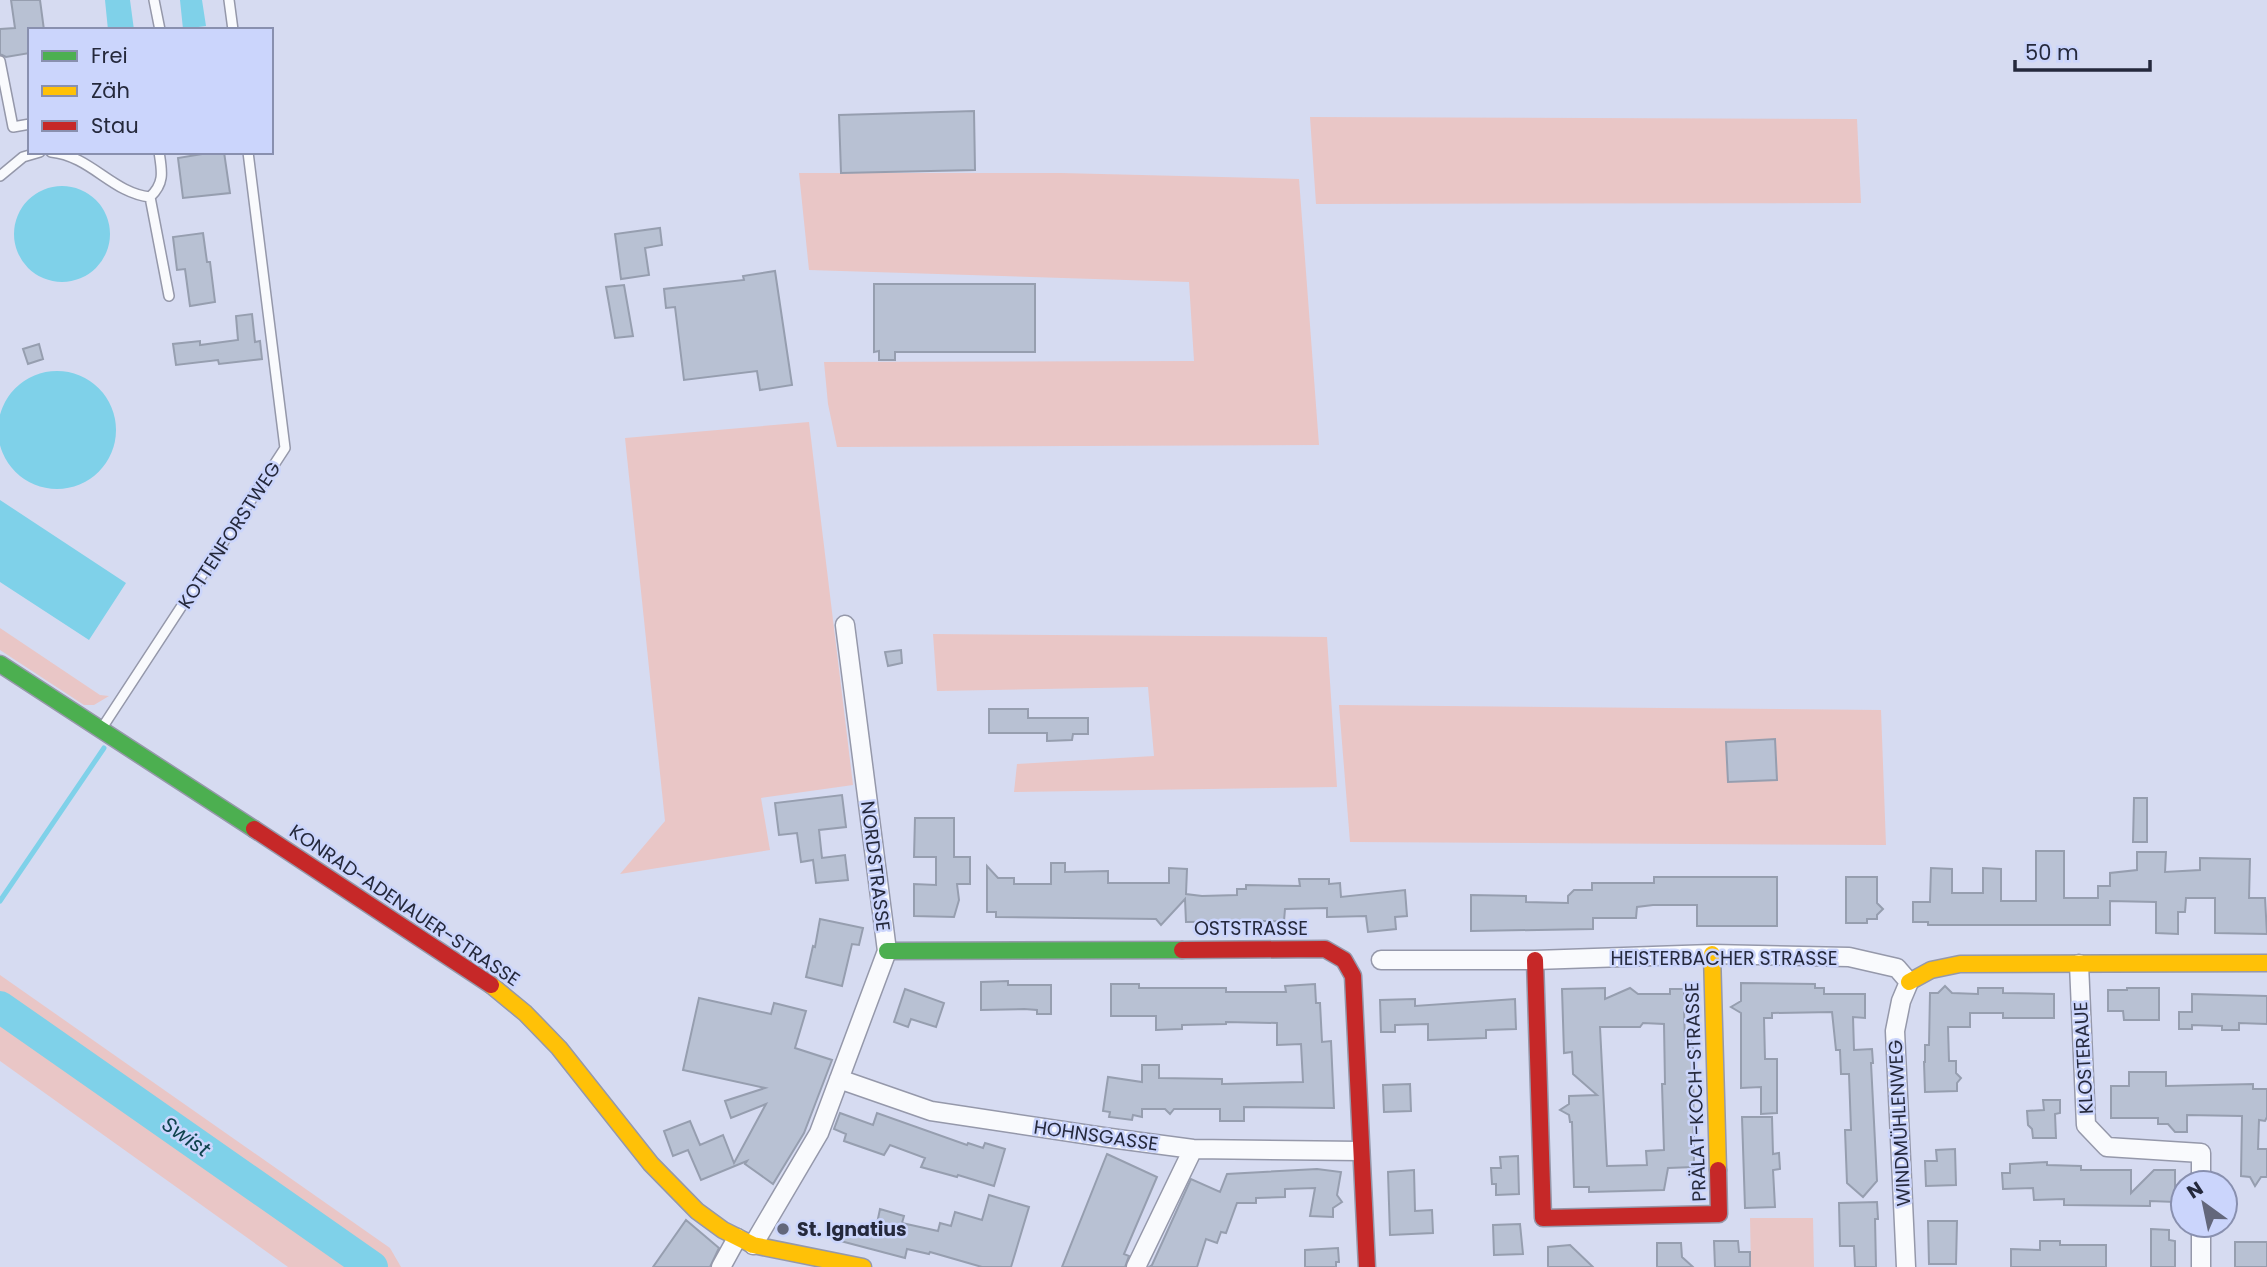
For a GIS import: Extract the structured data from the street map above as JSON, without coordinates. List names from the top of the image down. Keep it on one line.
{"streets":{"street":["NORDSTRASSE","KONRAD-ADENAUER-STRASSE","OSTSTRASSE","HEISTERBACHER STRASSE","KLOSTERAUE","PRÄLAT-KOCH-STRASSE","WINDMÜHLENWEG","HOHNSGASSE"],"lane":["KOTTENFORSTWEG"]},"crossings":[["KOTTENFORSTWEG","KONRAD-ADENAUER-STRASSE"],["NORDSTRASSE","KONRAD-ADENAUER-STRASSE"],["NORDSTRASSE","OSTSTRASSE"],["NORDSTRASSE","HOHNSGASSE"],["OSTSTRASSE","HOHNSGASSE"],["HEISTERBACHER STRASSE","PRÄLAT-KOCH-STRASSE"],["HEISTERBACHER STRASSE","WINDMÜHLENWEG"]],"water":["Swist"],"places":["St. Ignatius"],"legend":["Frei","Zäh","Stau"],"scale_bar":"50 m","north":"top left"}
